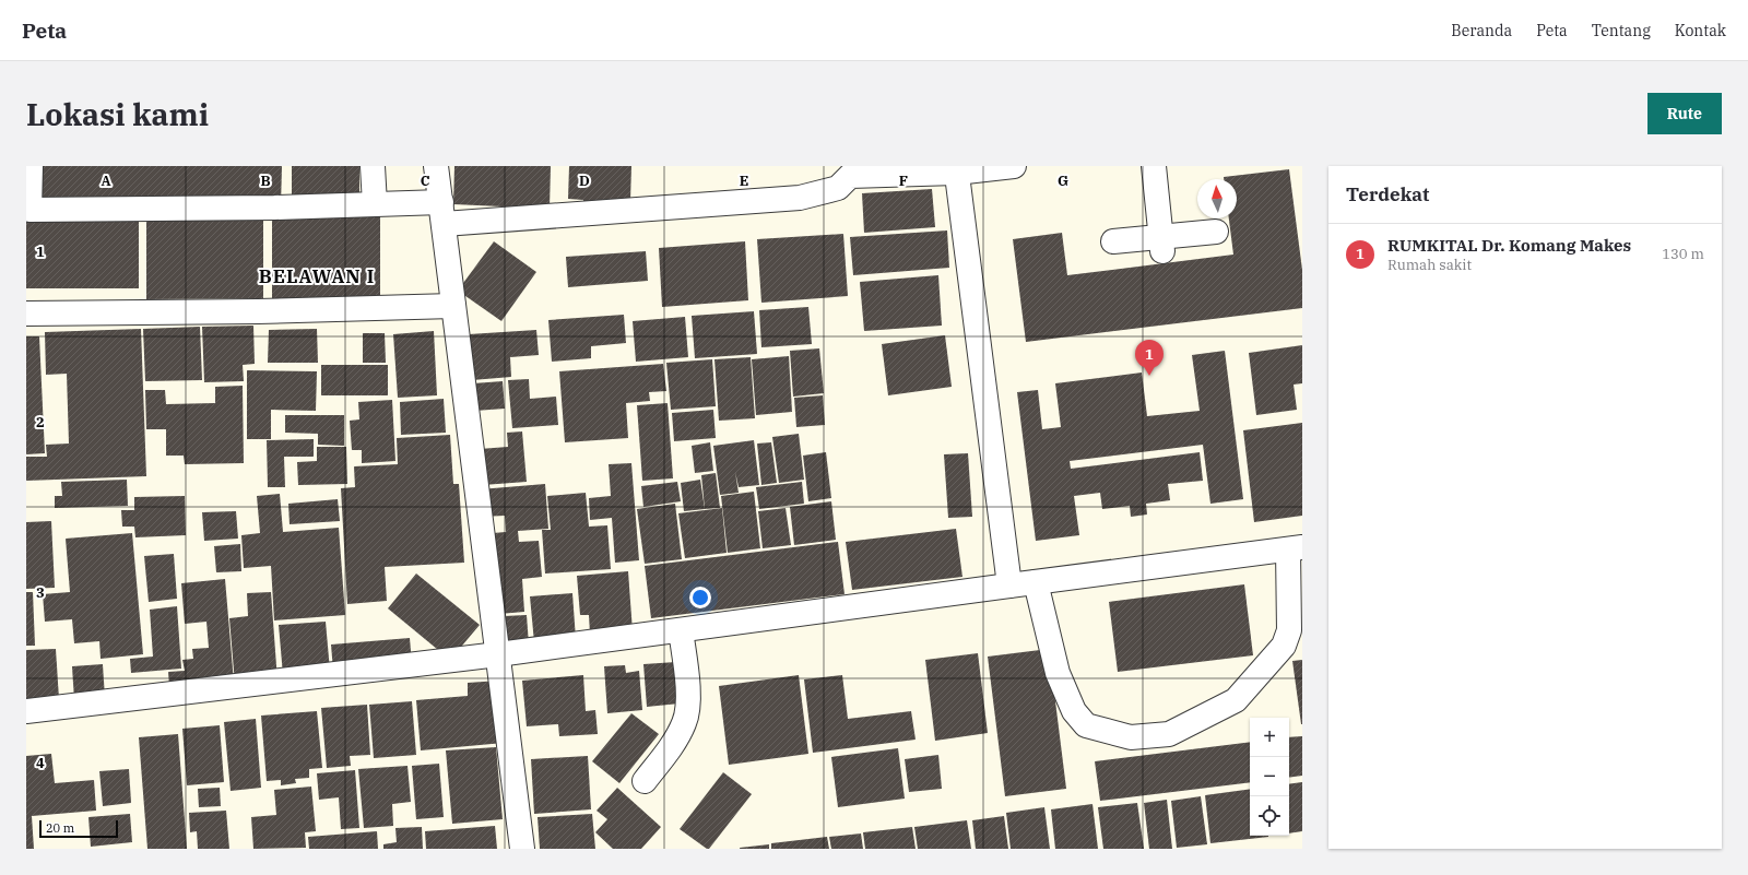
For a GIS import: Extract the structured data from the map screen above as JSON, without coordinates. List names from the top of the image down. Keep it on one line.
{"districts":["BELAWAN I"],"scale_bar":"20 m","north":"top","page":{"header":"Peta","nav":["Beranda","Peta","Tentang","Kontak"],"buttons":"Rute","title":"Lokasi kami","heading":"Terdekat","list":[{"mark":"1","name":"RUMKITAL Dr. Komang Makes","note":"Rumah sakit","value":"130 m"}],"pins":"1","map_buttons":["+","−"],"scale":"20 m"},"grid":{"columns":["A","B","C","D","E","F","G"],"rows":["1","2","3","4"]}}
